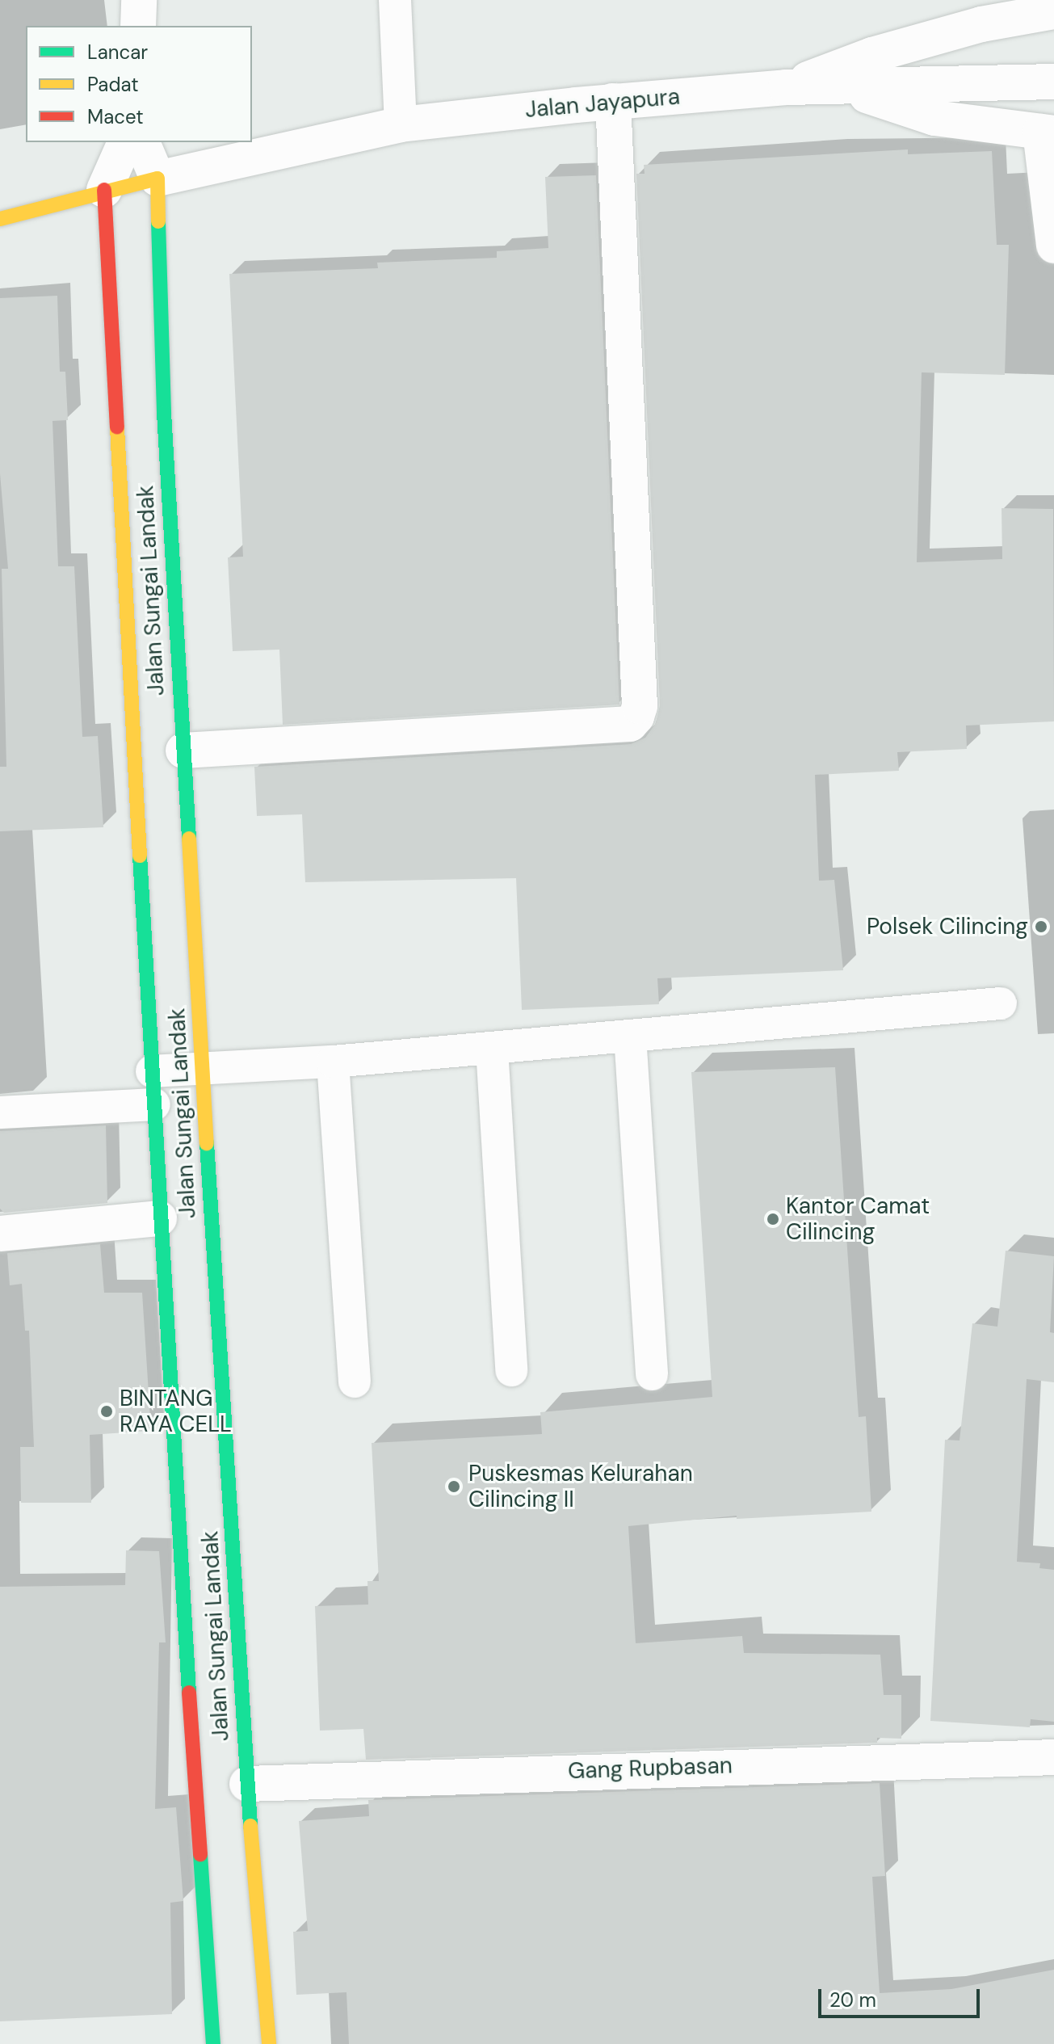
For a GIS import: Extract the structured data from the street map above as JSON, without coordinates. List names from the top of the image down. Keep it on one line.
{"streets":{"street":["Jalan Jayapura","Jalan Sungai Landak","Gang Rupbasan"]},"crossings":[["Jalan Jayapura","Jalan Sungai Landak"],["Jalan Sungai Landak","Gang Rupbasan"]],"places":["Polsek Cilincing","Kantor Camat Cilincing","BINTANG RAYA CELL","Puskesmas Kelurahan Cilincing II"],"legend":["Lancar","Padat","Macet"],"scale_bar":"20 m"}
